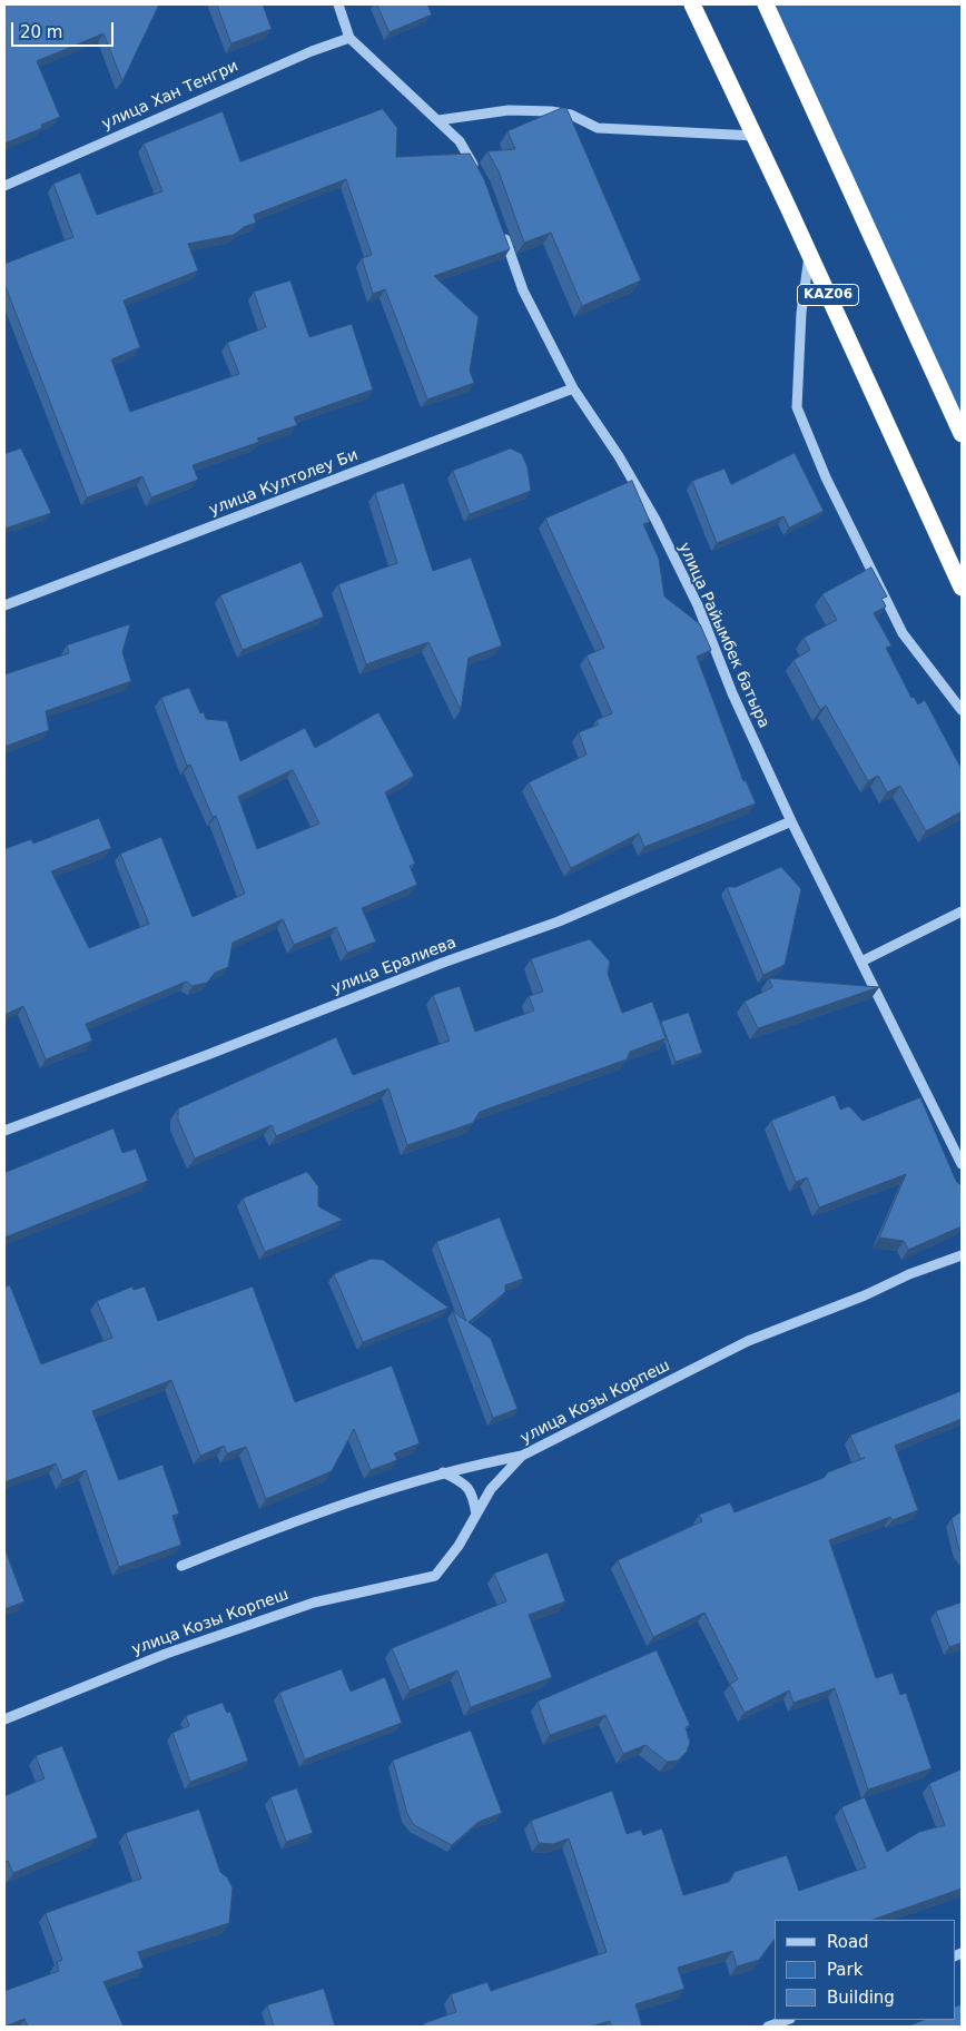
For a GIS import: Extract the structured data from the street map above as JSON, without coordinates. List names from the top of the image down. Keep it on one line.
{"streets":{"highway":["KАZ06"],"street":["улица Хан Тенгри","улица Култолеу Би","улица Райымбек батыра","улица Ералиева","улица Козы Корпеш"]},"crossings":[["улица Култолеу Би","улица Райымбек батыра"],["улица Райымбек батыра","улица Ералиева"]],"legend":["Road","Park","Building"],"scale_bar":"20 m"}
